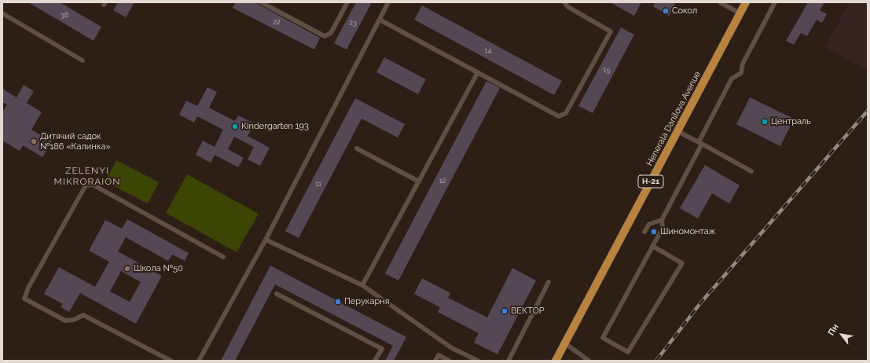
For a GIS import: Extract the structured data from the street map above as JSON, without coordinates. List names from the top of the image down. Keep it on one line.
{"streets":{"main road":["Henerala Danilova Avenue","Н-21"]},"districts":["ZELENYI MIKRORAION"],"places":["Сокол","Централь","Kindergarten 193","Дитячий садок №186 «Калинка»","Шиномонтаж","Школа №50","Перукарня","ВЕКТОР"],"house_numbers":["38","22","23","14","15","12","11"],"north":"top left"}
